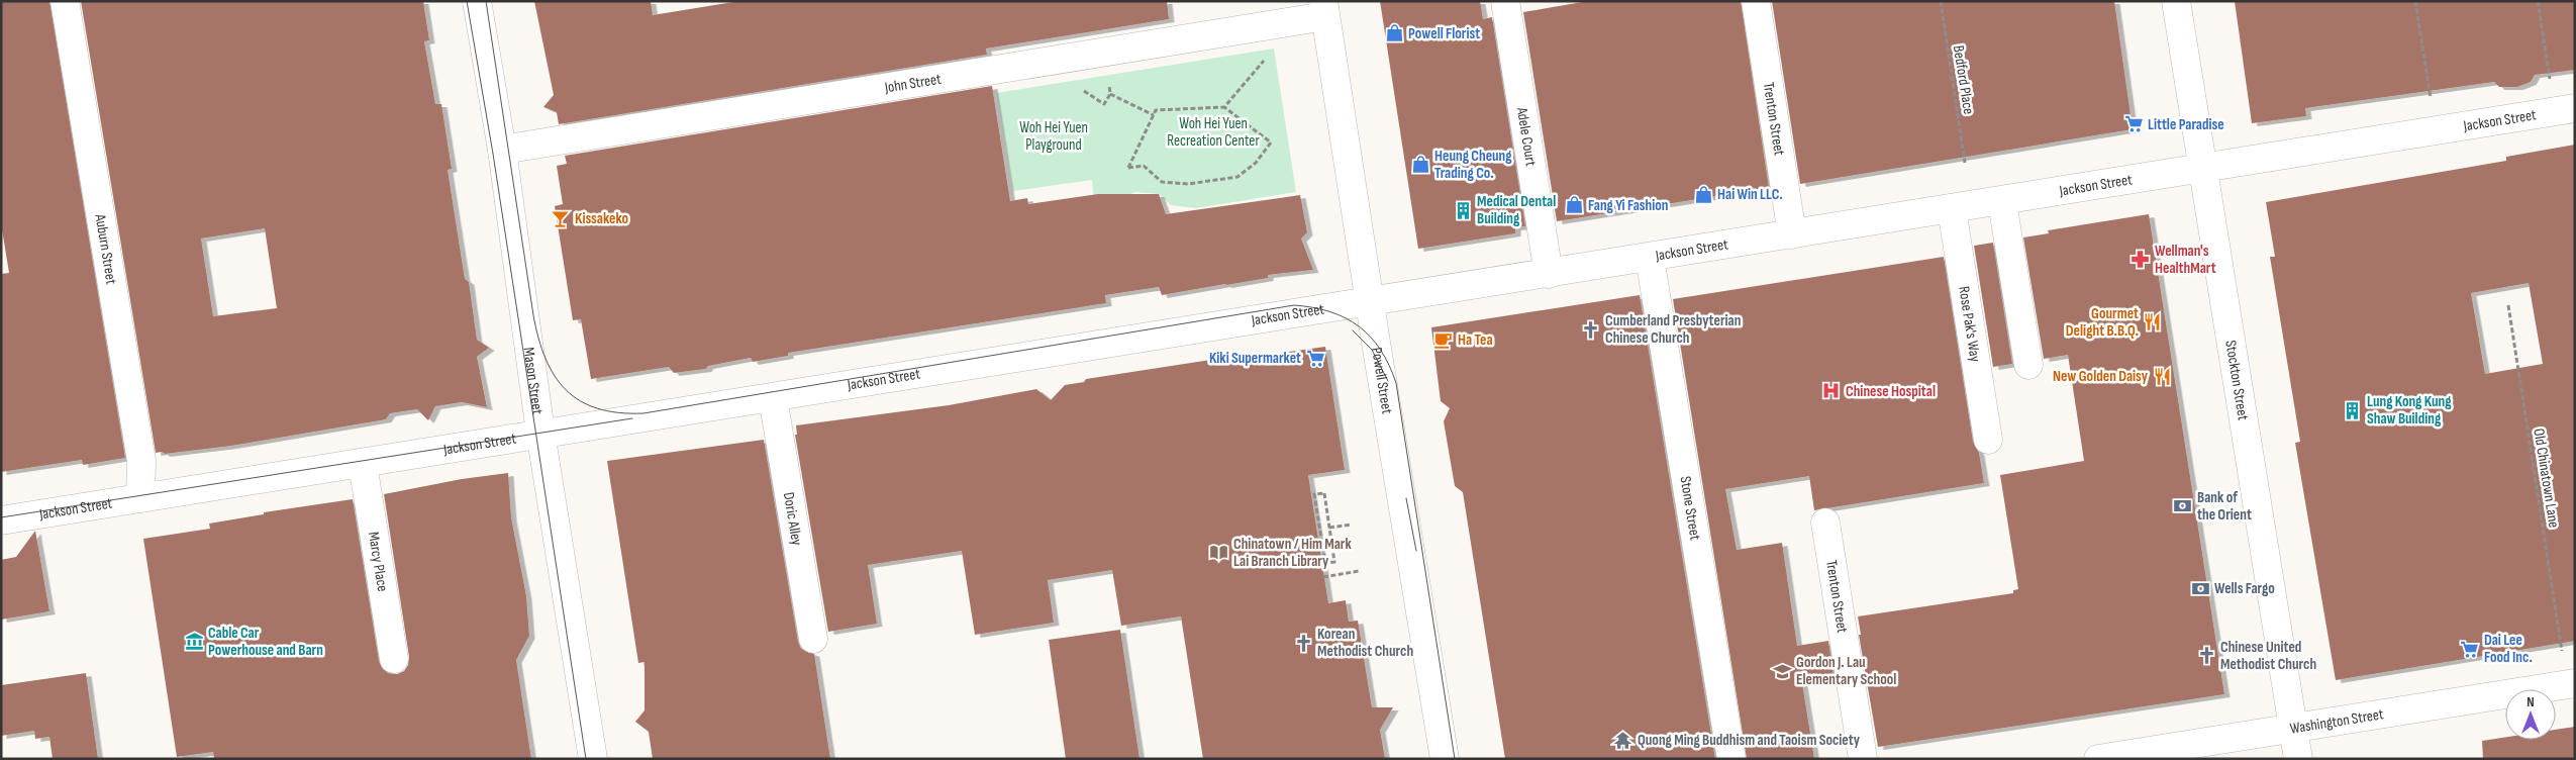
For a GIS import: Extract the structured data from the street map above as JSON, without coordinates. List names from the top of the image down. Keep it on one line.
{"streets":{"street":["John Street","Trenton Street","Jackson Street","Adele Court","Auburn Street","Rose Pak's Way","Mason Street","Powell Street","Stockton Street","Stone Street","Doric Alley","Marcy Place","Washington Street"],"path":["Bedford Place","Old Chinatown Lane"]},"crossings":[["John Street","Mason Street"],["John Street","Powell Street"],["Trenton Street","Jackson Street"],["Jackson Street","Adele Court"],["Jackson Street","Auburn Street"],["Jackson Street","Rose Pak's Way"],["Jackson Street","Mason Street"],["Jackson Street","Powell Street"],["Jackson Street","Stockton Street"],["Jackson Street","Stone Street"],["Jackson Street","Doric Alley"],["Jackson Street","Marcy Place"],["Stockton Street","Washington Street"]],"parks":["Woh Hei Yuen Recreation Center","Woh Hei Yuen Playground"],"places":{"shop":["Powell Florist","Heung Cheung Trading Co.","Hai Win LLC.","Fang Yi Fashion"],"supermarket":["Little Paradise","Kiki Supermarket","Dai Lee Food Inc."],"building":["Medical Dental Building","Lung Kong Kung Shaw Building"],"bar":["Kissakeko"],"pharmacy":["Wellman's HealthMart"],"restaurant":["Gourmet Delight B.B.Q.","New Golden Daisy"],"church":["Cumberland Presbyterian Chinese Church","Korean Methodist Church","Chinese United Methodist Church"],"cafe":["Ha Tea"],"hospital":["Chinese Hospital"],"bank":["Bank of the Orient","Wells Fargo"],"library":["Chinatown / Him Mark Lai Branch Library"],"museum":["Cable Car Powerhouse and Barn"],"school or university":["Gordon J. Lau Elementary School"],"temple":["Quong Ming Buddhism and Taoism Society"]},"north":"top"}
